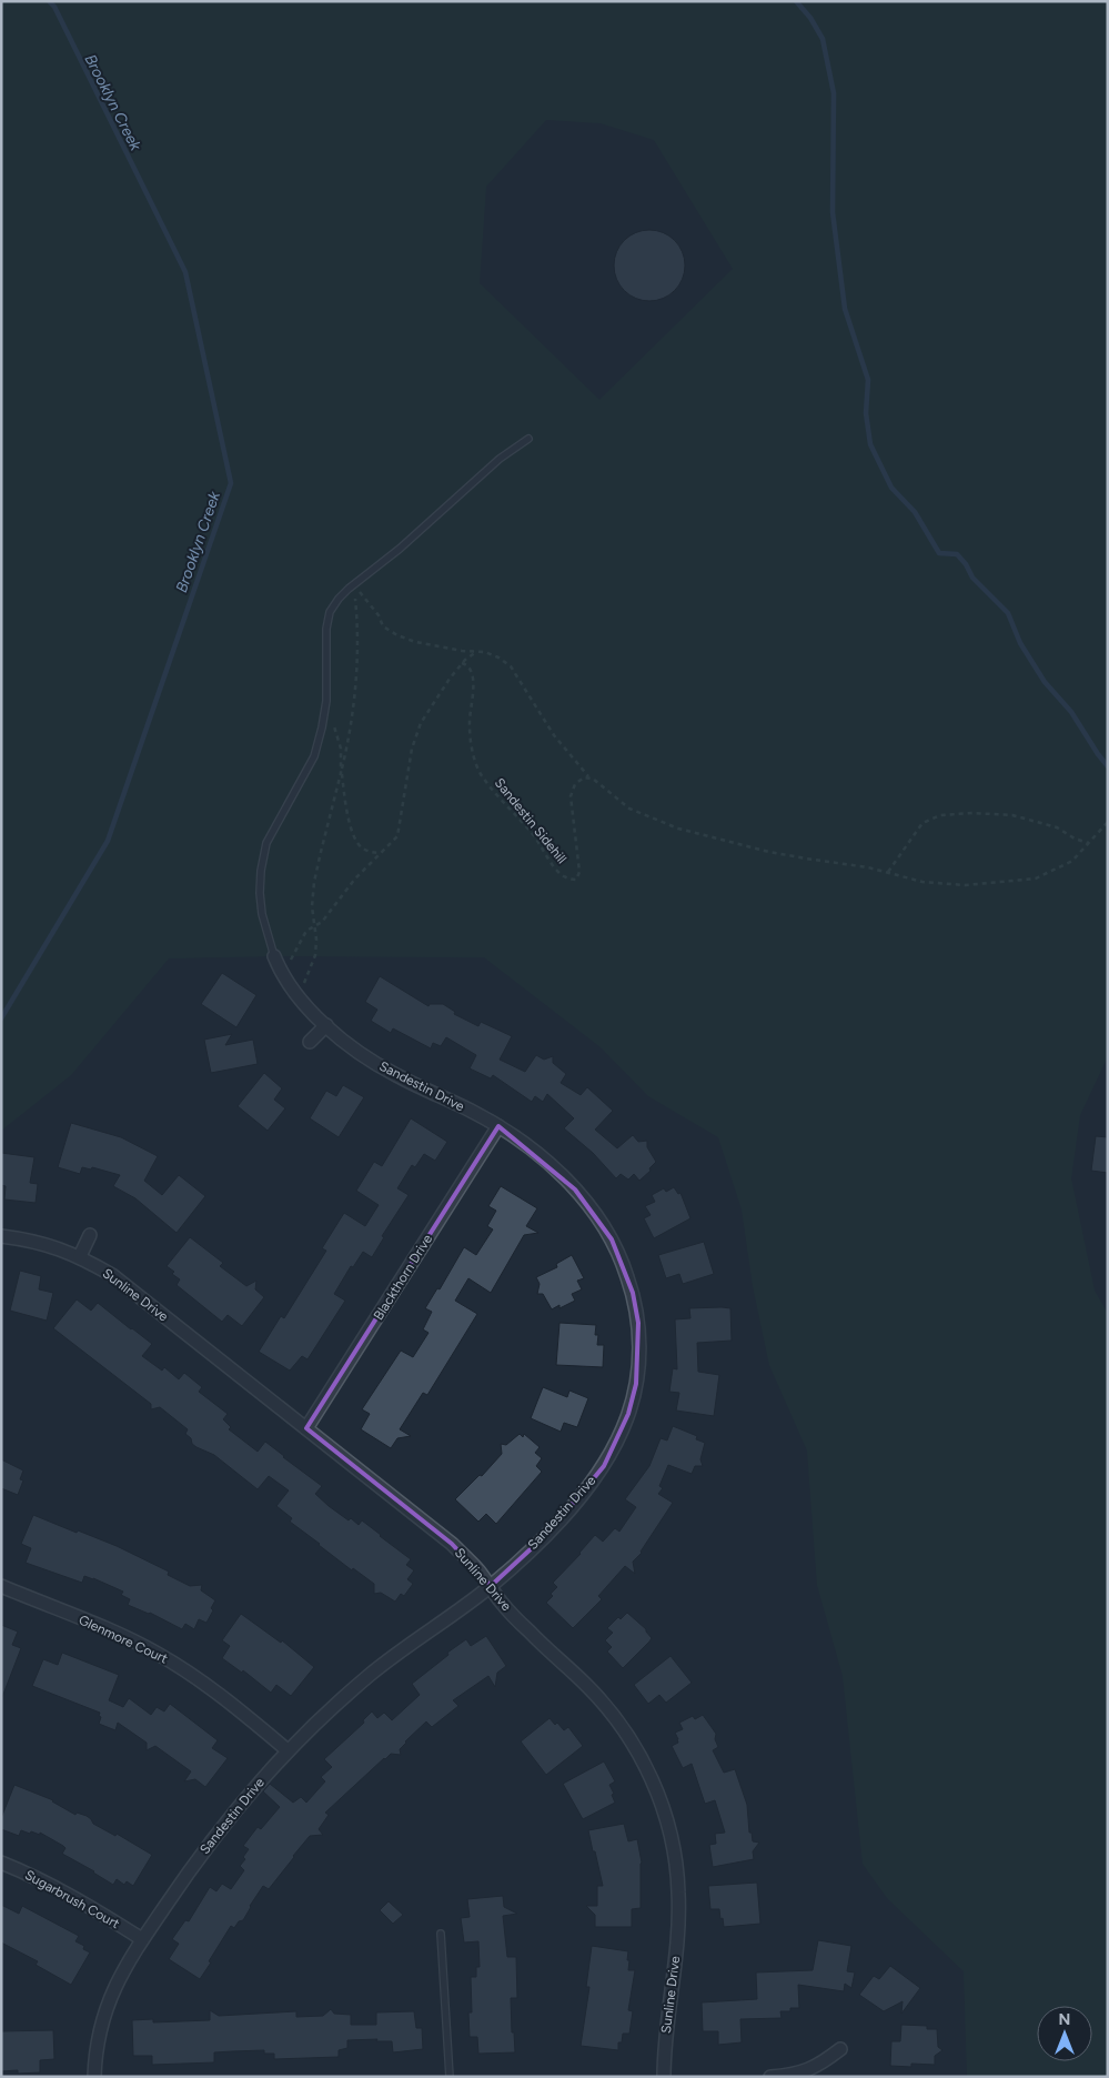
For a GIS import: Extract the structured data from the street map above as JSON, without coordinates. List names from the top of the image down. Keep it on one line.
{"streets":{"street":["Sandestin Drive","Blackthorn Drive","Sunline Drive","Glenmore Court","Sugarbrush Court"],"path":["Sandestin Sidehill"]},"crossings":[["Sandestin Drive","Blackthorn Drive"],["Sandestin Drive","Sunline Drive"],["Sandestin Drive","Glenmore Court"],["Sandestin Drive","Sugarbrush Court"],["Blackthorn Drive","Sunline Drive"]],"water":["Brooklyn Creek"],"north":"top"}
